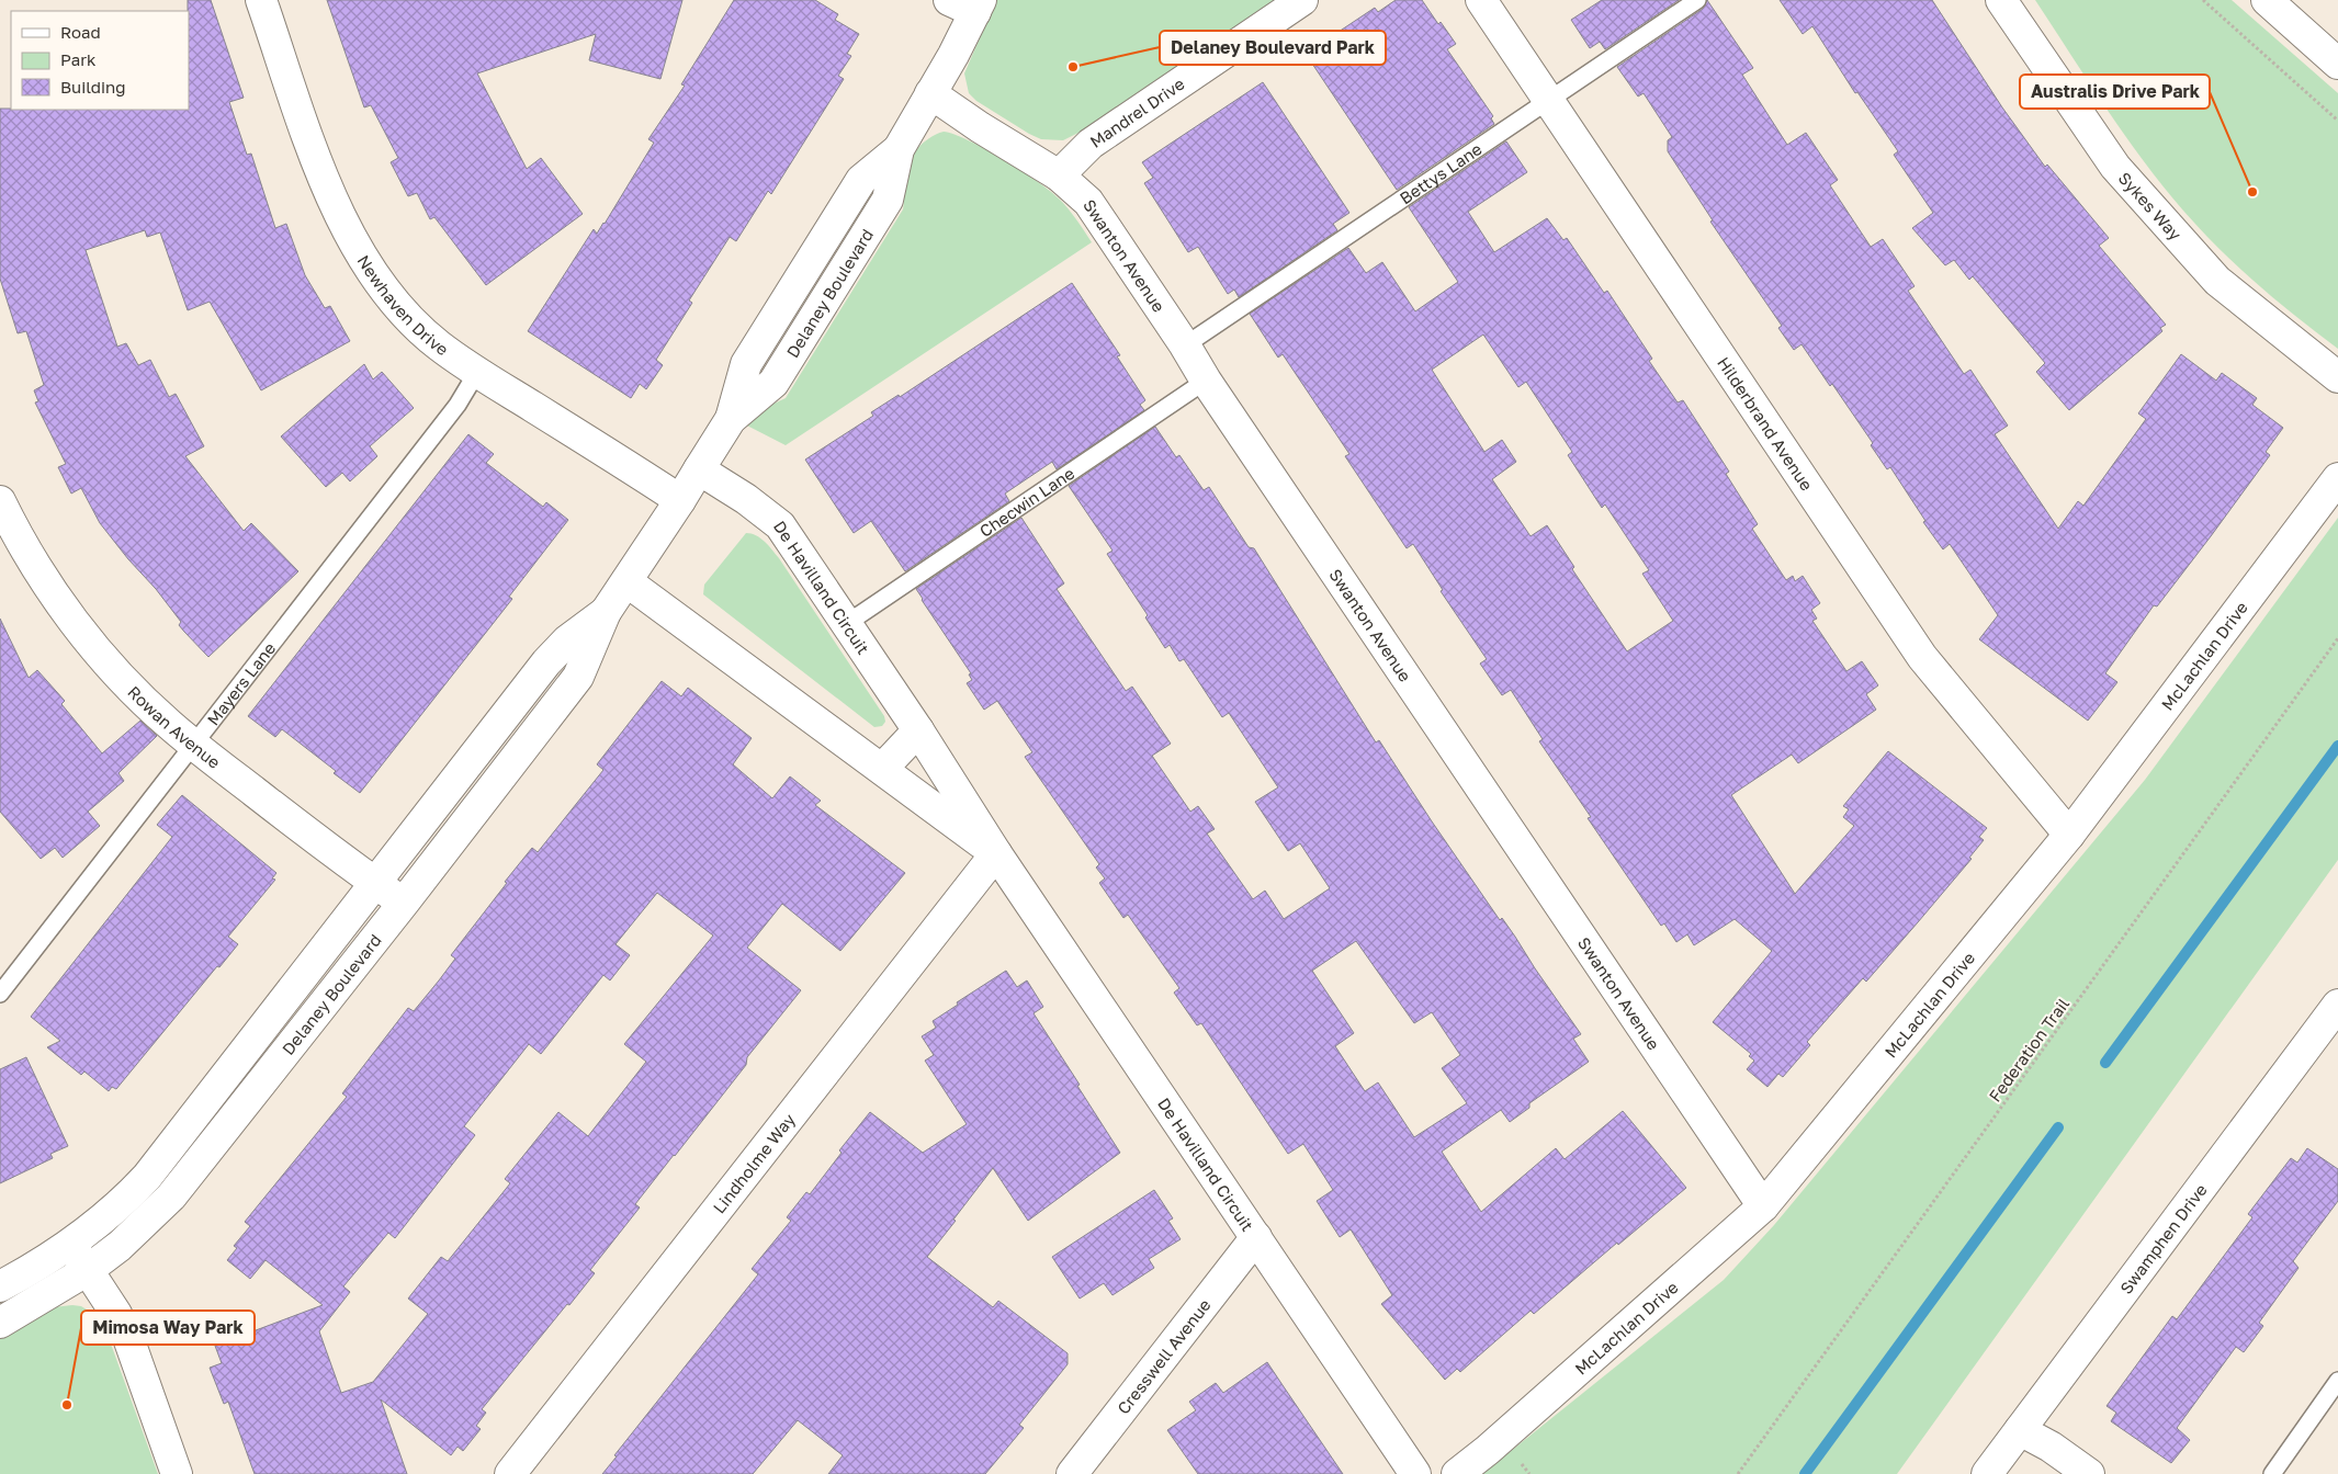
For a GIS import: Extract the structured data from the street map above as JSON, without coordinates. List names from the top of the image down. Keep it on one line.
{"streets":{"street":["Mandrel Drive","Sykes Way","Swanton Avenue","Delaney Boulevard","Newhaven Drive","Hilderbrand Avenue","De Havilland Circuit","McLachlan Drive","Rowan Avenue","Lindholme Way","Swamphen Drive","Cresswell Avenue"],"lane":["Bettys Lane","Checwin Lane","Mayers Lane"],"path":["Federation Trail"]},"crossings":[["Mandrel Drive","Swanton Avenue"],["Bettys Lane","Swanton Avenue"],["Bettys Lane","Hilderbrand Avenue"],["Swanton Avenue","Delaney Boulevard"],["Swanton Avenue","Checwin Lane"],["Swanton Avenue","McLachlan Drive"],["Delaney Boulevard","Newhaven Drive"],["Delaney Boulevard","De Havilland Circuit"],["Delaney Boulevard","Rowan Avenue"],["Newhaven Drive","Mayers Lane"],["Hilderbrand Avenue","McLachlan Drive"],["Checwin Lane","De Havilland Circuit"],["De Havilland Circuit","Lindholme Way"],["De Havilland Circuit","Cresswell Avenue"],["Mayers Lane","Rowan Avenue"]],"places":["Delaney Boulevard Park","Australis Drive Park","Mimosa Way Park"],"legend":["Road","Park","Building"]}
